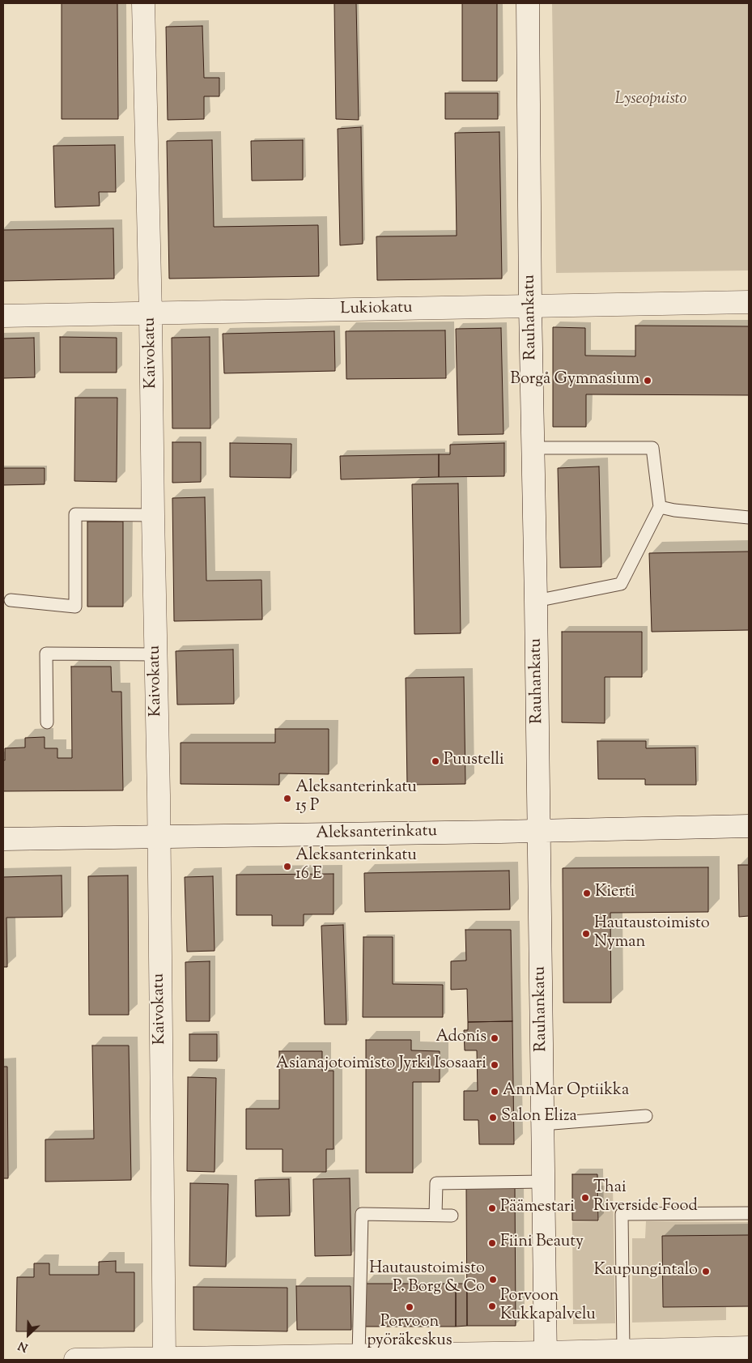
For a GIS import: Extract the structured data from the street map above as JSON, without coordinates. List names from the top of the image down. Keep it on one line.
{"streets":{"street":["Lukiokatu","Rauhankatu","Kaivokatu","Aleksanterinkatu"]},"crossings":[["Lukiokatu","Rauhankatu"],["Lukiokatu","Kaivokatu"],["Rauhankatu","Aleksanterinkatu"],["Kaivokatu","Aleksanterinkatu"]],"parks":["Lyseopuisto"],"places":["Borgå Gymnasium","Puustelli","Aleksanterinkatu 15 P","Aleksanterinkatu 16 E","Kierti","Hautaustoimisto Nyman","Adonis","Asianajotoimisto Jyrki Isosaari","AnnMar Optiikka","Salon Eliza","Thai Riverside Food","Päämestari","Fiini Beauty","Kaupungintalo","Hautaustoimisto P. Borg & Co","Porvoon Kukkapalvelu","Porvoon pyöräkeskus"],"north":"bottom left"}
